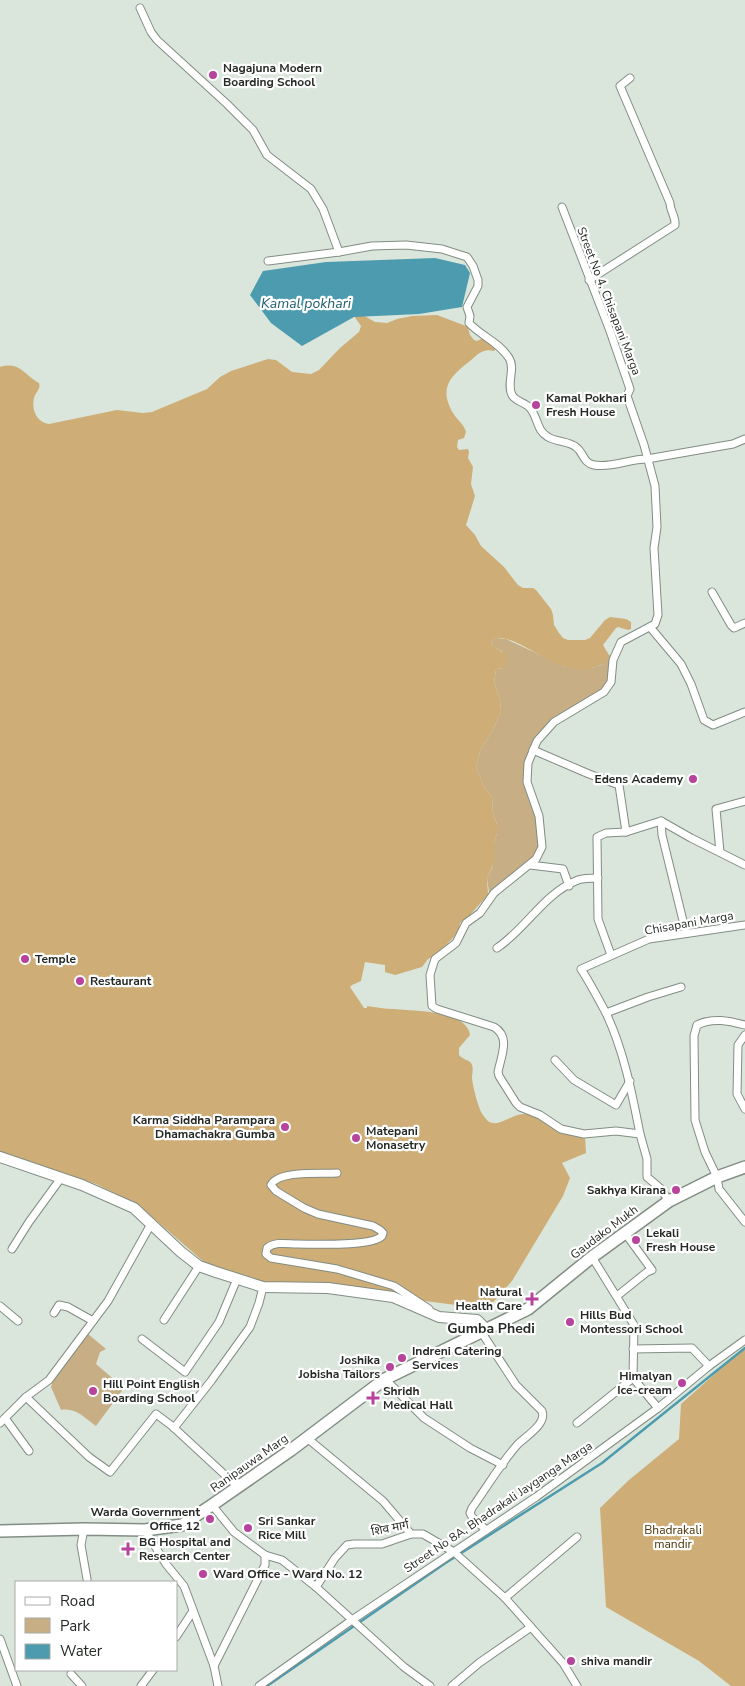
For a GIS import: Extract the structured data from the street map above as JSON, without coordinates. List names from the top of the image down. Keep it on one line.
{"streets":{"main road":["Gaudako Mukh","Ranipauwa Marg"],"street":["Street No 4, Chisapani Marga","Chisapani Marga","Street No 8A, Bhadrakali Jayganga Marga","शिव मार्ग"]},"crossings":[["Gaudako Mukh","Ranipauwa Marg"],["Street No 8A, Bhadrakali Jayganga Marga","शिव मार्ग"]],"districts":["Gumba Phedi"],"water":["Kamal pokhari"],"parks":["Bhadrakali mandir"],"places":{"other":["Nagajuna Modern Boarding School","Kamal Pokhari Fresh House","Edens Academy","Temple","Restaurant","Karma Siddha Parampara Dhamachakra Gumba","Matepani Monasetry","Sakhya Kirana","Lekali Fresh House","Hills Bud Montessori School","Indreni Catering Services","Joshika Jobisha Tailors","Himalyan Ice-cream","Hill Point English Boarding School","Warda Government Office 12","Sri Sankar Rice Mill","Ward Office - Ward No. 12","shiva mandir"],"health":["Natural Health Care","Shridh Medical Hall","BG Hospital and Research Center"]},"legend":["Road","Park","Water"]}
